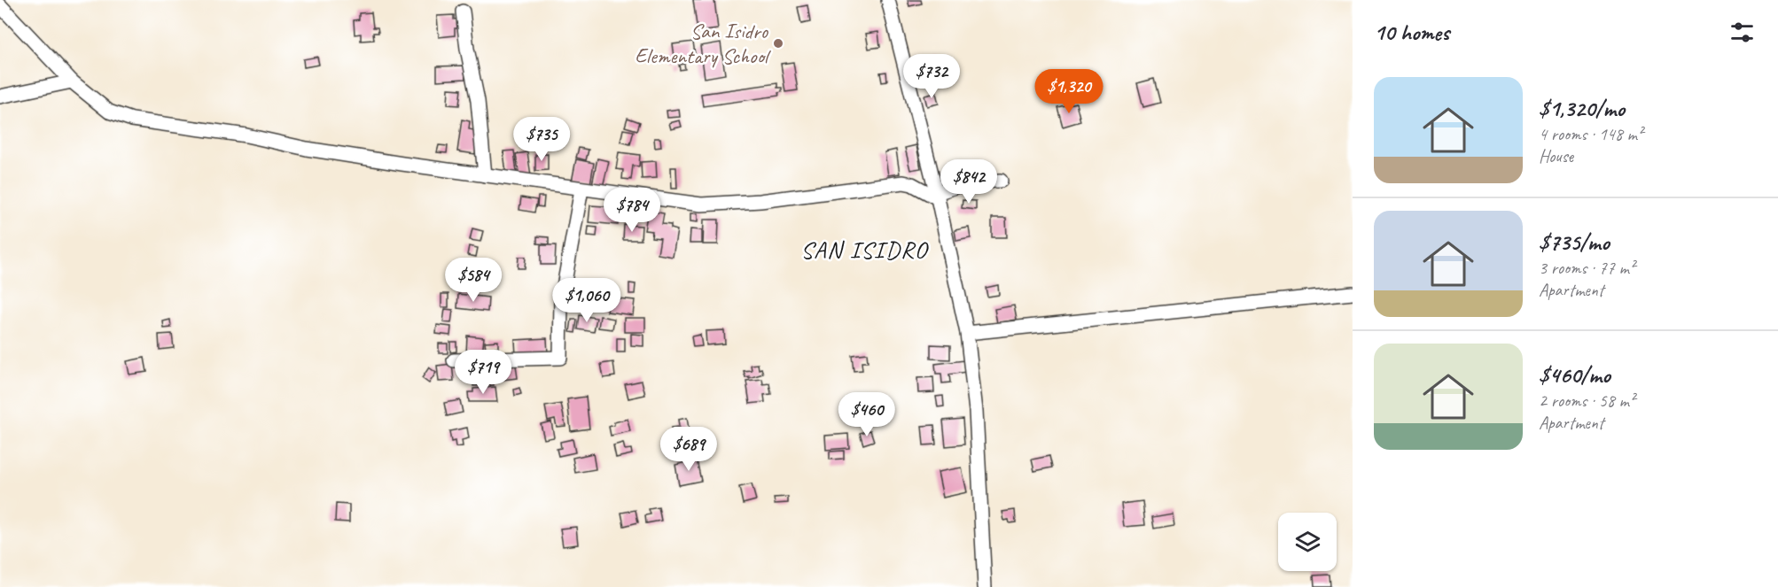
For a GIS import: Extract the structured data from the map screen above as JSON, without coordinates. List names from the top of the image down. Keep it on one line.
{"districts":["SAN ISIDRO"],"places":["San Isidro Elementary School"],"page":{"heading":"10 homes","price":["$732","$1,320","$735","$842","$784","$584","$1,060","$719","$460","$689"],"list":[{"name":"$1,320/mo","note":"4 rooms · 148 m² · House"},{"name":"$735/mo","note":"3 rooms · 77 m² · Apartment"},{"name":"$460/mo","note":"2 rooms · 58 m² · Apartment"}]}}
